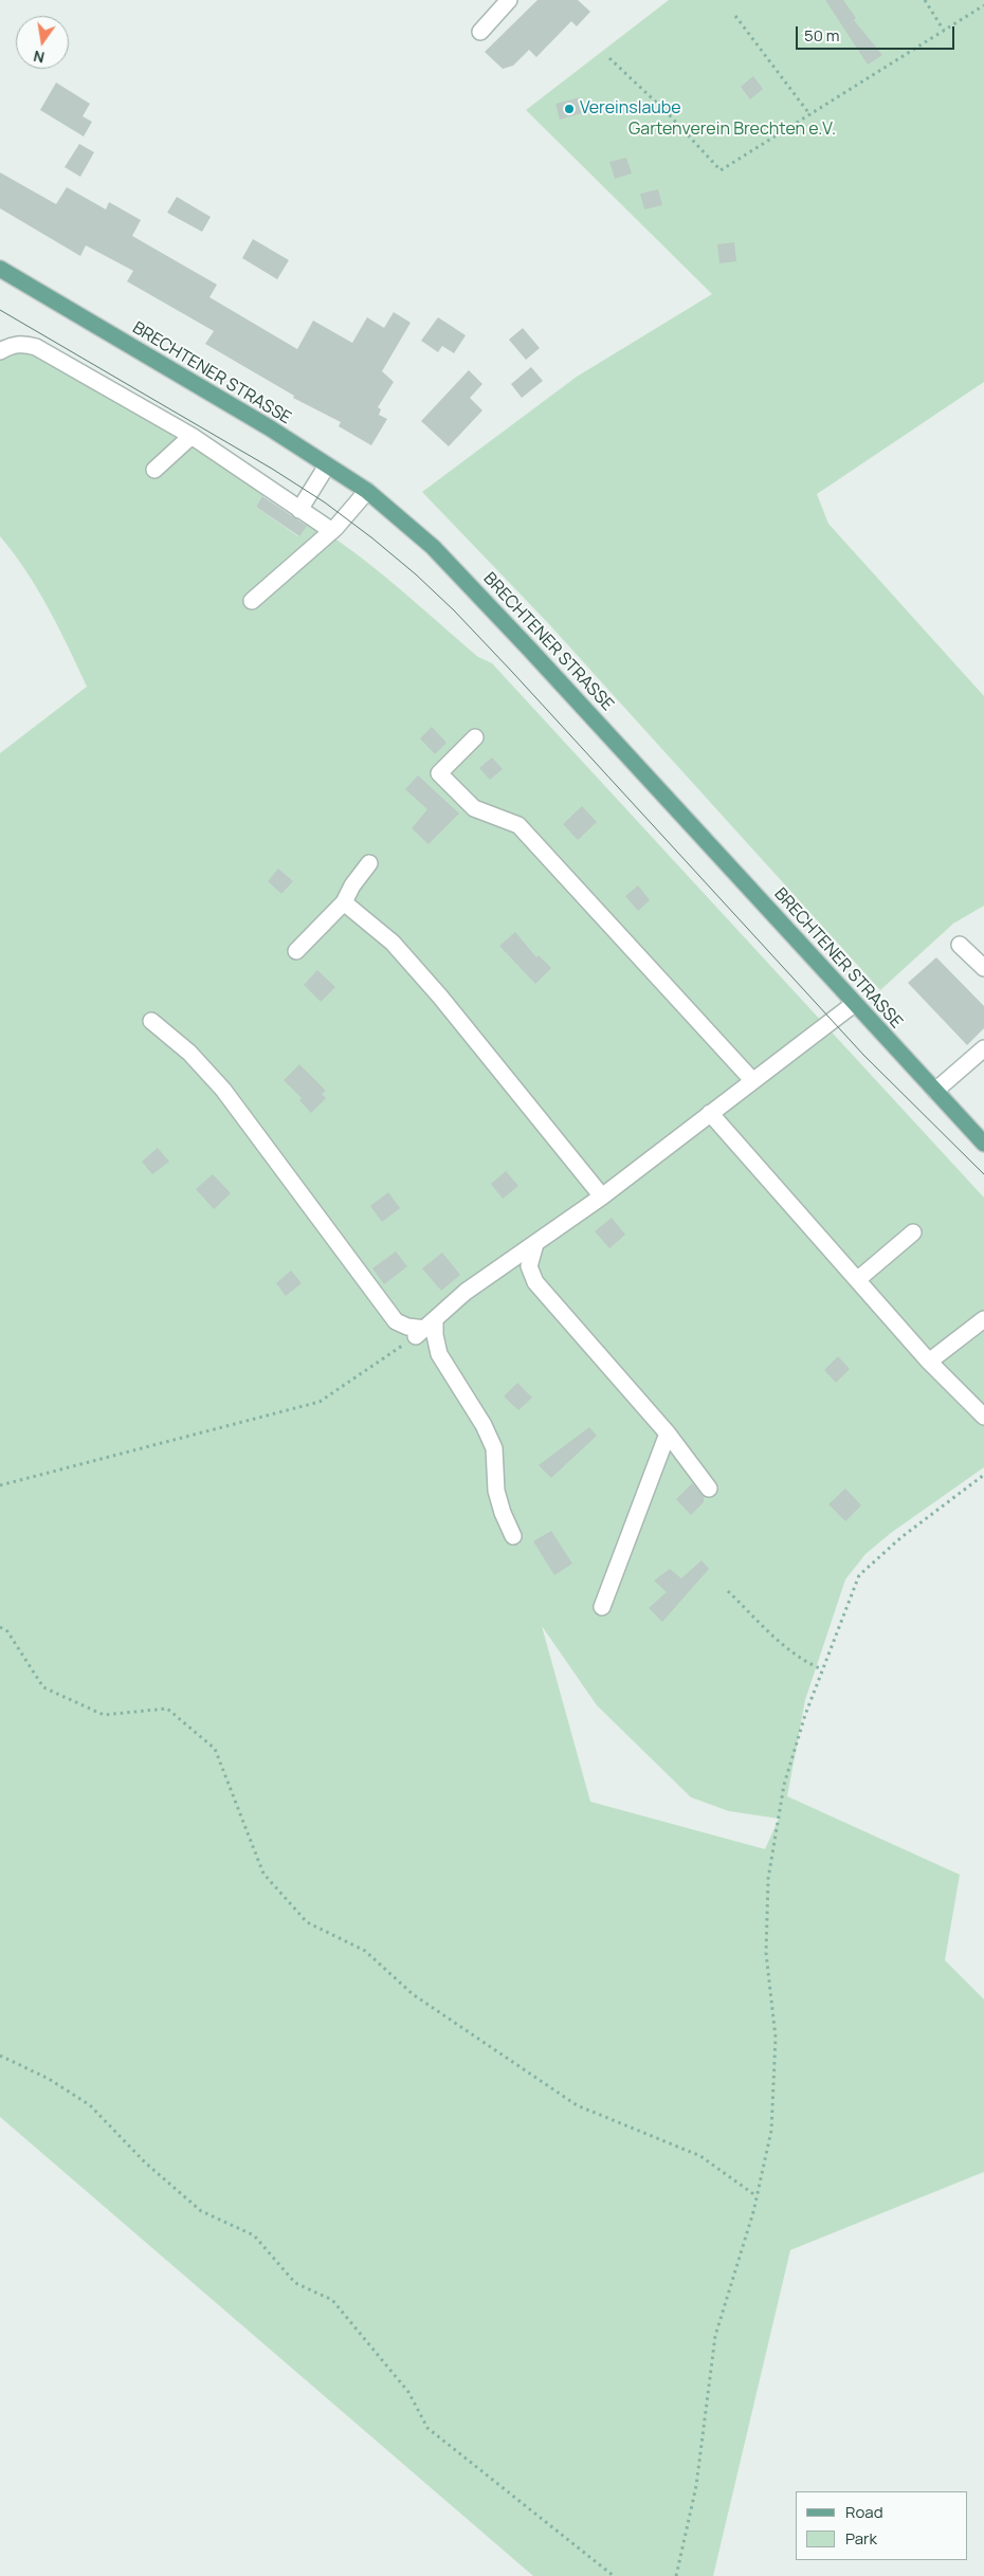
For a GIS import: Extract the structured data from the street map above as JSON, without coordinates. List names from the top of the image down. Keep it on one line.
{"streets":{"main road":["BRECHTENER STRASSE"]},"parks":["Gartenverein Brechten e.V."],"places":["Vereinslaube"],"legend":["Road","Park"],"scale_bar":"50 m","north":"bottom"}
